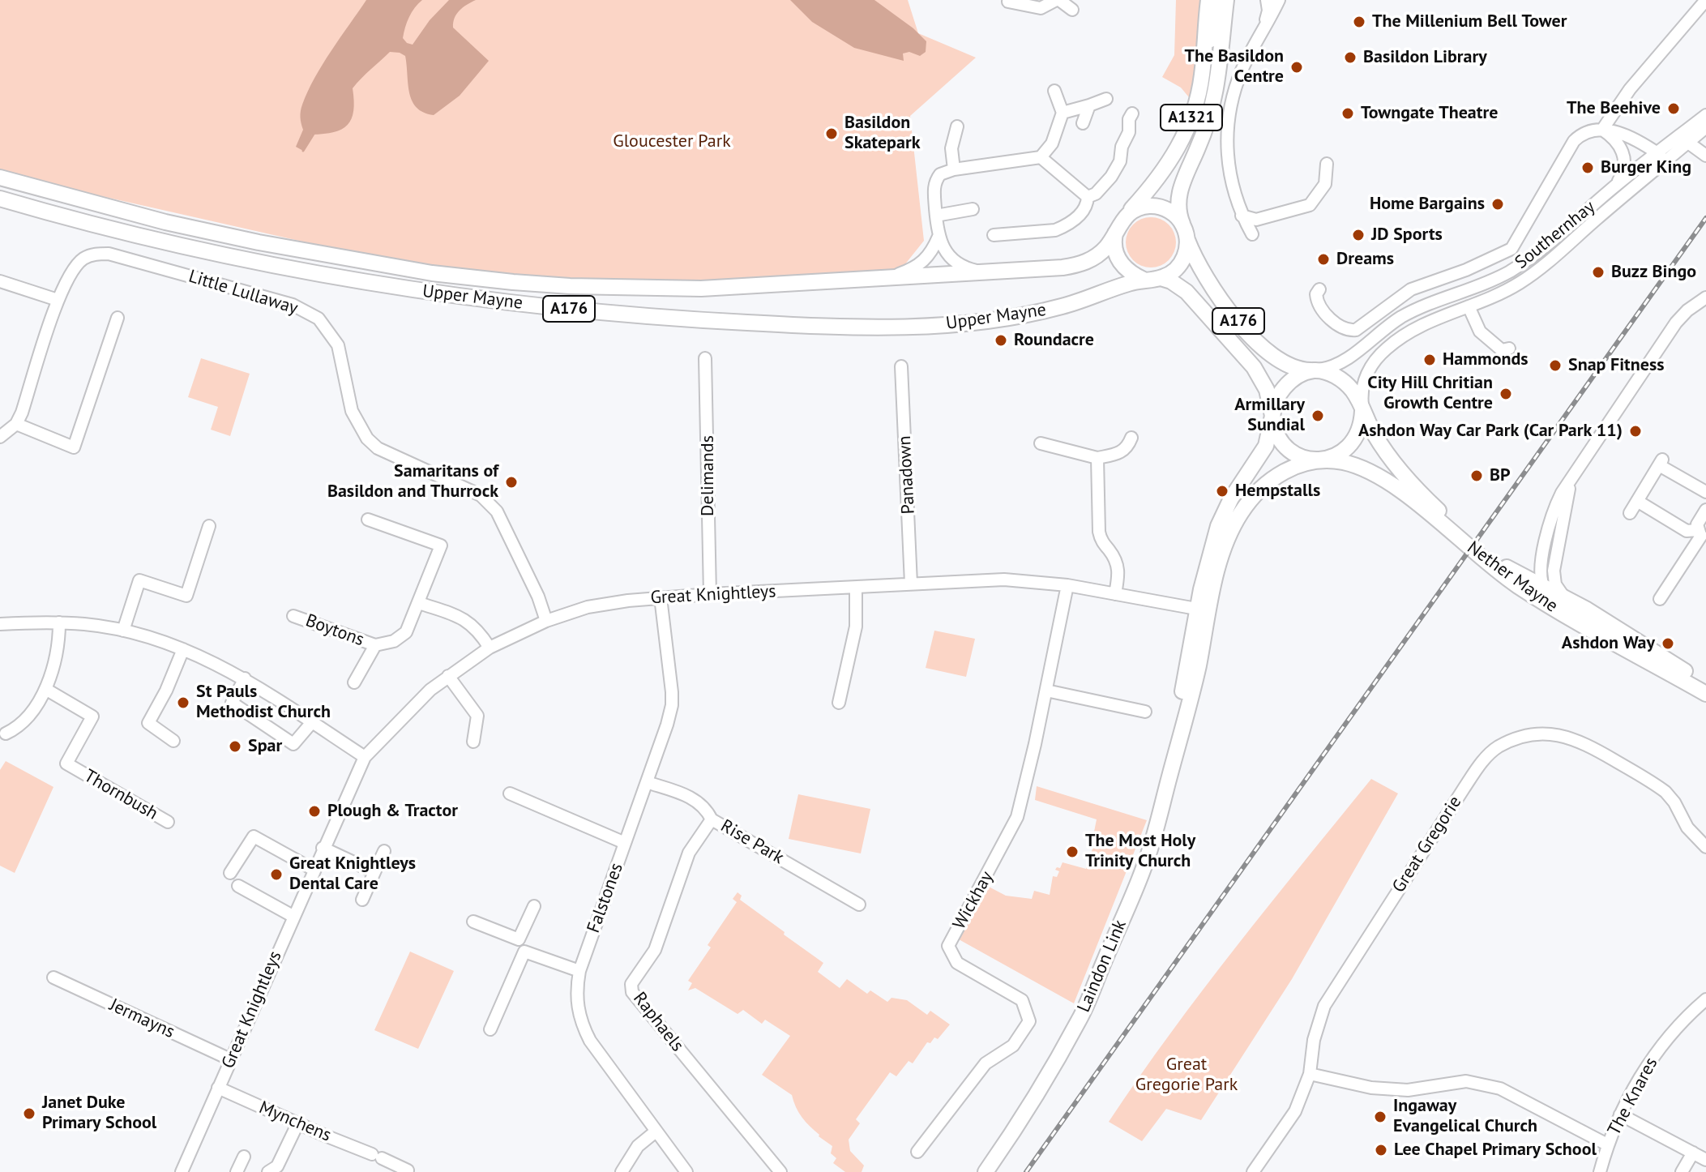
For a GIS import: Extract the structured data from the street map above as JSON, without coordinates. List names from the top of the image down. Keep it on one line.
{"streets":{"main road":["A1321","Upper Mayne","A176","Nether Mayne","Laindon Link"],"street":["Southernhay","Little Lullaway","Panadown","Delimands","Great Knightleys","Boytons","Thornbush","Rise Park","Great Gregorie","Falstones","Wickhay","Jermayns","Raphaels","The Knares","Mynchens"]},"crossings":[["A1321","Upper Mayne"],["A1321","A176"],["Southernhay","A176"],["Southernhay","Nether Mayne"],["Southernhay","Laindon Link"],["Little Lullaway","Great Knightleys"],["Upper Mayne","A176"],["A176","Nether Mayne"],["A176","Laindon Link"],["Panadown","Great Knightleys"],["Delimands","Great Knightleys"],["Nether Mayne","Laindon Link"],["Great Knightleys","Falstones"],["Great Knightleys","Wickhay"],["Great Knightleys","Laindon Link"],["Great Knightleys","Jermayns"],["Great Knightleys","Mynchens"],["Rise Park","Falstones"],["Rise Park","Raphaels"]],"parks":["Gloucester Park","Great Gregorie Park"],"places":["The Millenium Bell Tower","Basildon Library","The Basildon Centre","The Beehive","Towngate Theatre","Basildon Skatepark","Burger King","Home Bargains","JD Sports","Dreams","Buzz Bingo","Roundacre","Hammonds","Snap Fitness","City Hill Chritian Growth Centre","Armillary Sundial","Ashdon Way Car Park (Car Park 11)","BP","Samaritans of Basildon and Thurrock","Hempstalls","Ashdon Way","St Pauls Methodist Church","Spar","Plough & Tractor","The Most Holy Trinity Church","Great Knightleys Dental Care","Janet Duke Primary School","Ingaway Evangelical Church","Lee Chapel Primary School"]}
